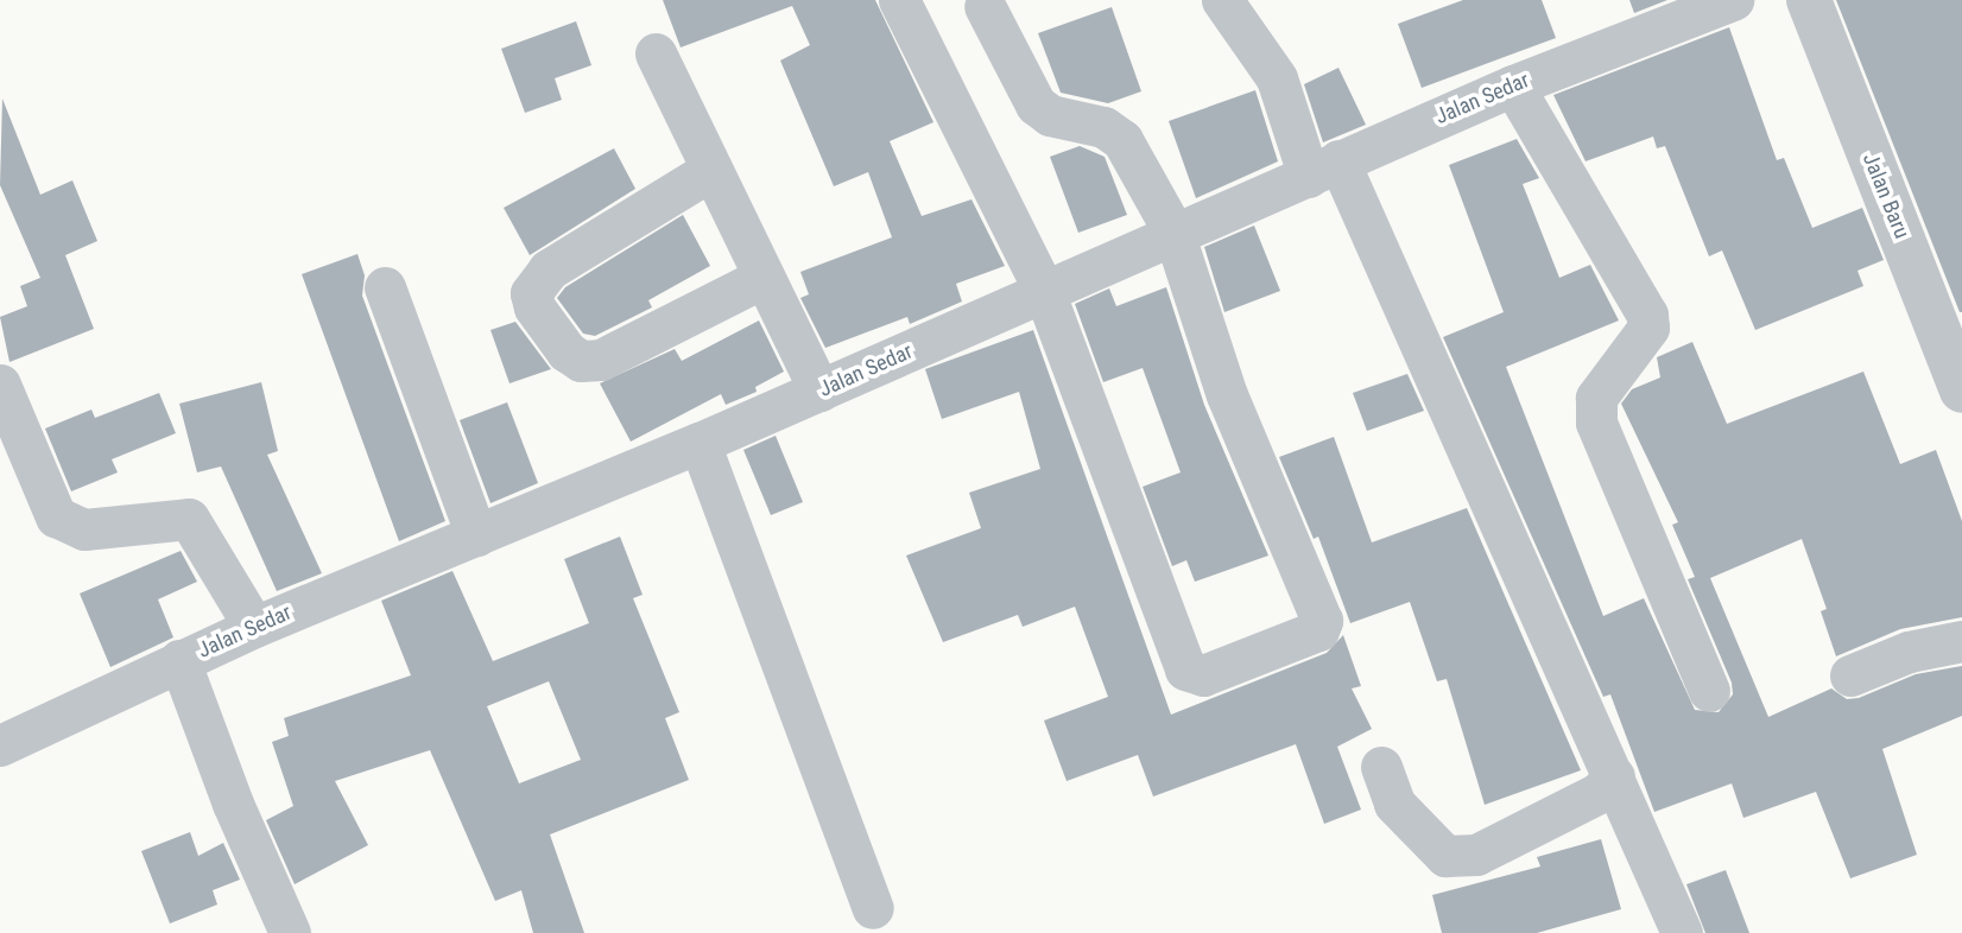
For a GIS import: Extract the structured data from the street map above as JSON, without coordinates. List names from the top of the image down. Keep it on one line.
{"streets":{"street":["Jalan Sedar","Jalan Baru"]}}
